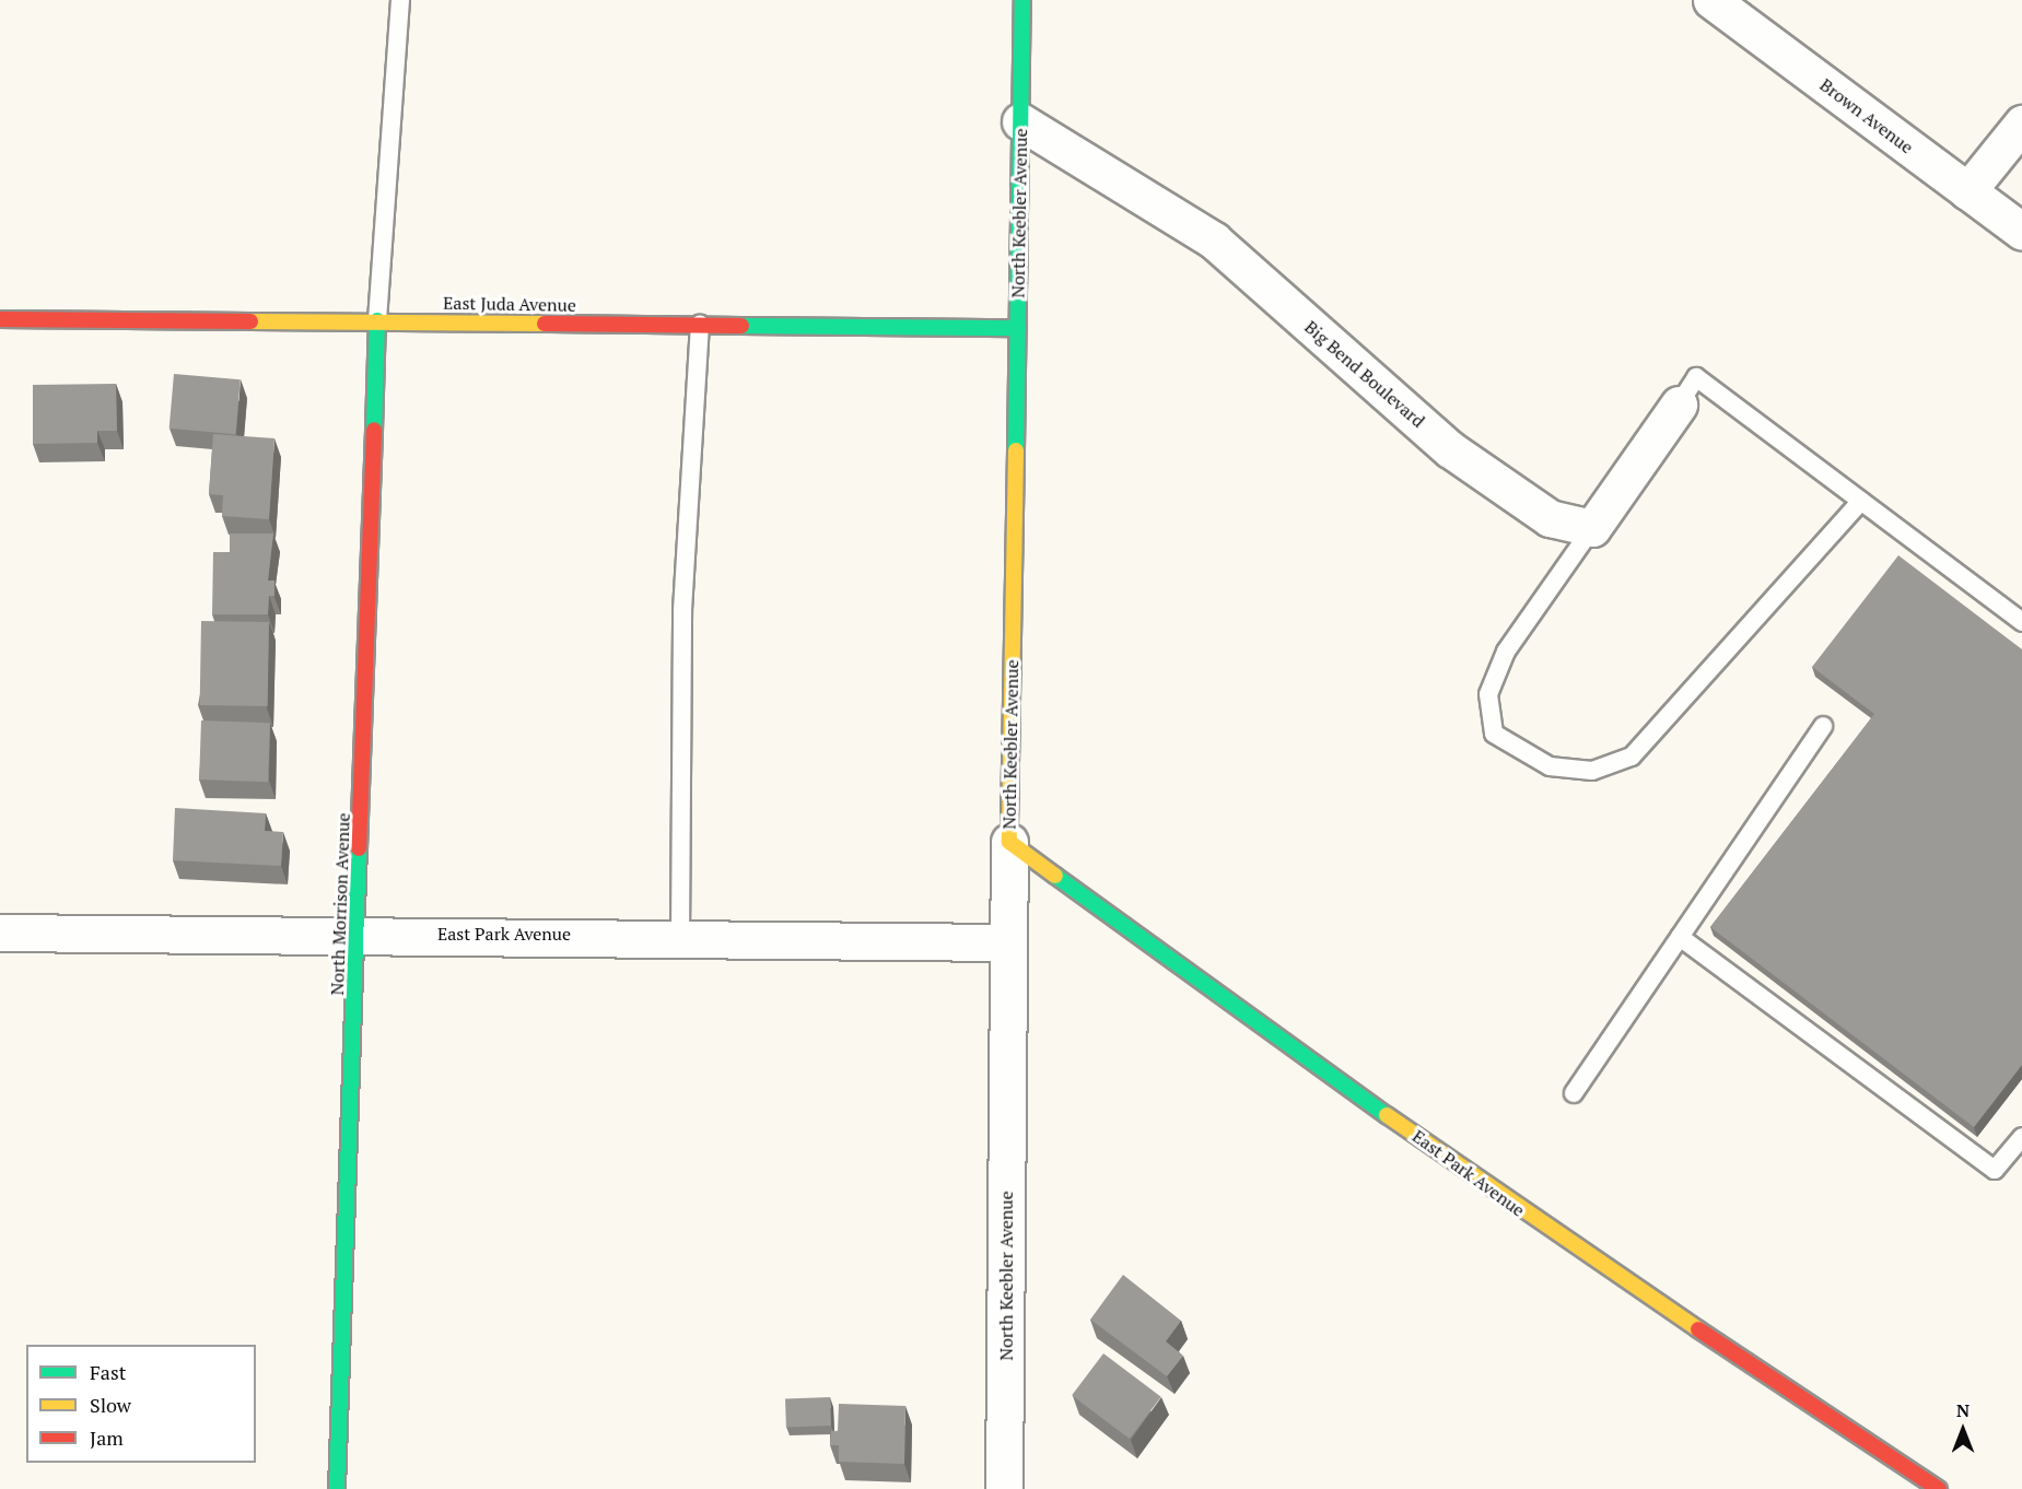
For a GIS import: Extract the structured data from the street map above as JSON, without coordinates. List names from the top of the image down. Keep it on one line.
{"streets":{"street":["Brown Avenue","North Keebler Avenue","East Juda Avenue","Big Bend Boulevard","North Morrison Avenue","East Park Avenue"]},"crossings":[["North Keebler Avenue","East Juda Avenue"],["North Keebler Avenue","Big Bend Boulevard"],["North Keebler Avenue","East Park Avenue"],["East Juda Avenue","North Morrison Avenue"],["North Morrison Avenue","East Park Avenue"]],"legend":["Fast","Slow","Jam"],"north":"top"}
